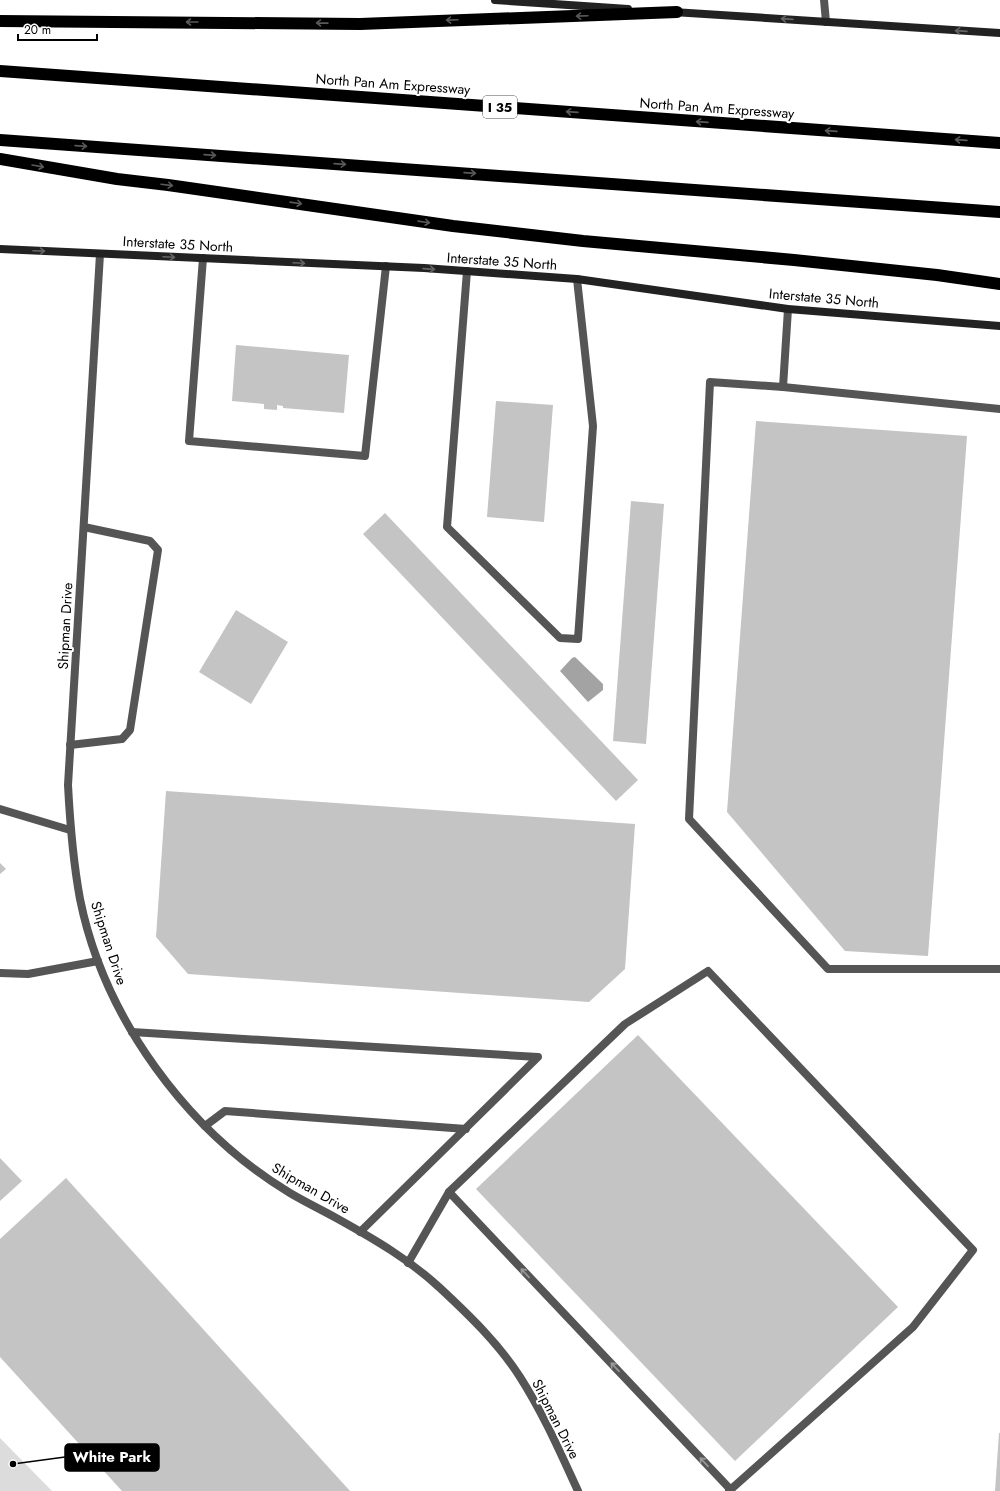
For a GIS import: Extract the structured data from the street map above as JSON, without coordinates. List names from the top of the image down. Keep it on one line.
{"streets":{"highway":["North Pan Am Expressway","I 35"],"main road":["Interstate 35 North"],"street":["Shipman Drive"]},"crossings":[["Interstate 35 North","Shipman Drive"]],"one_way":["Interstate 35 North"],"places":["White Park"],"scale_bar":"20 m"}
